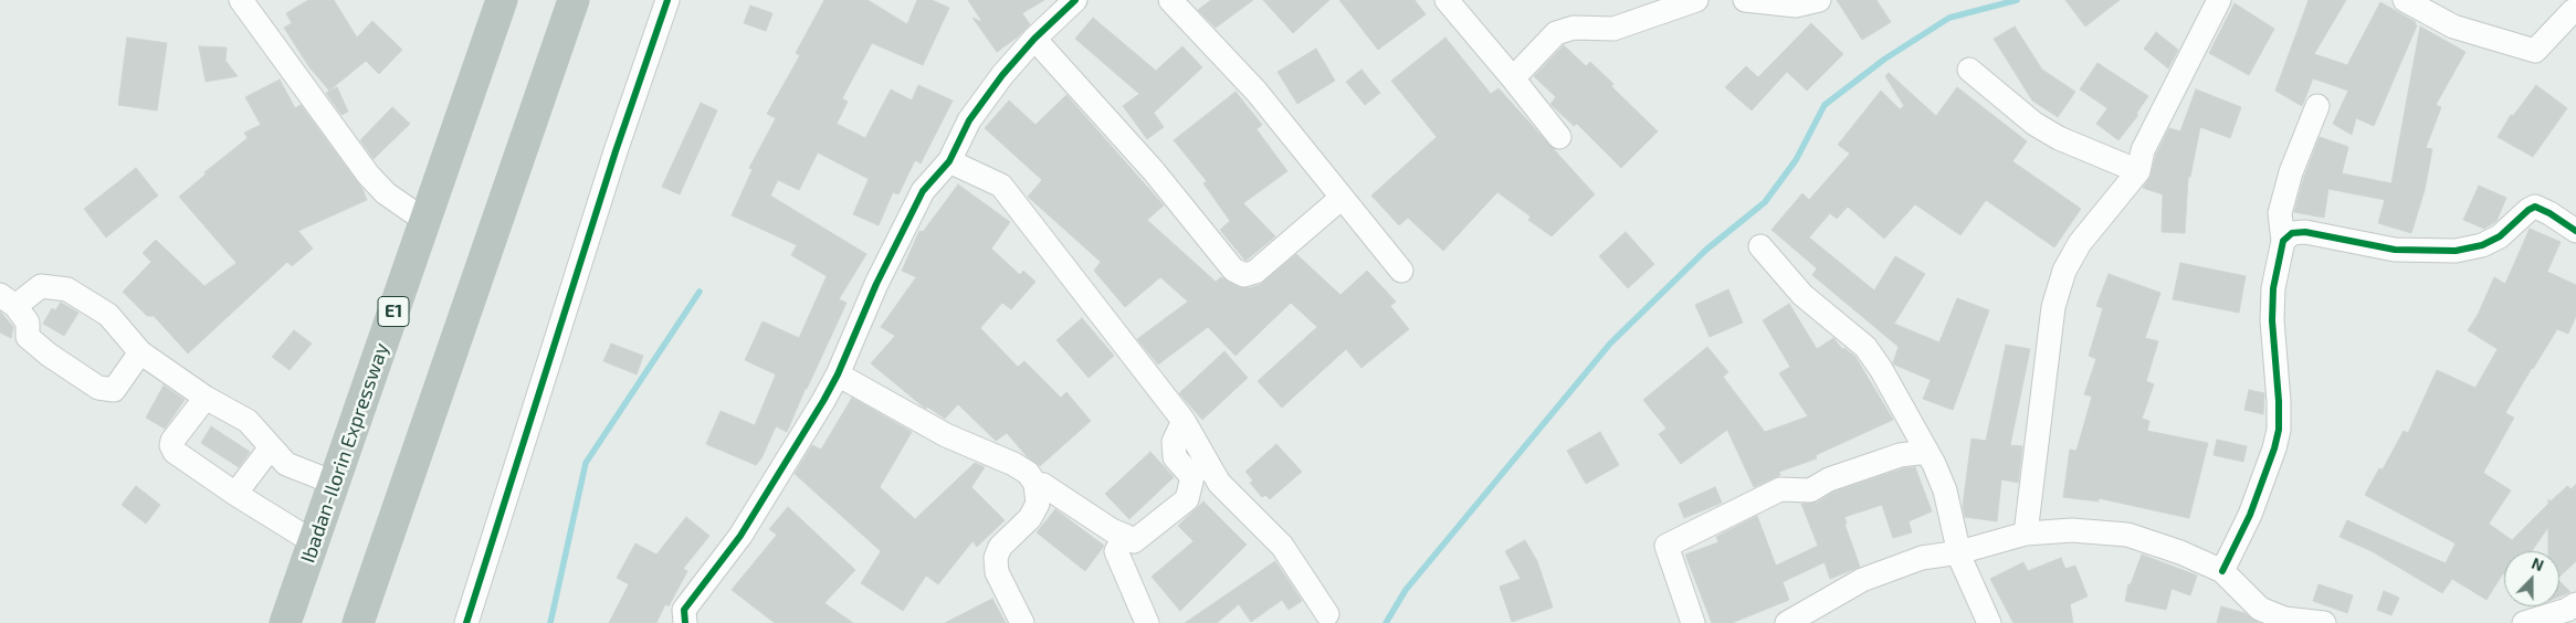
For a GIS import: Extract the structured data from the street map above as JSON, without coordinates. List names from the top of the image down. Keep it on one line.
{"streets":{"highway":["E1","Ibadan-Ilorin Expressway"]},"north":"top"}
